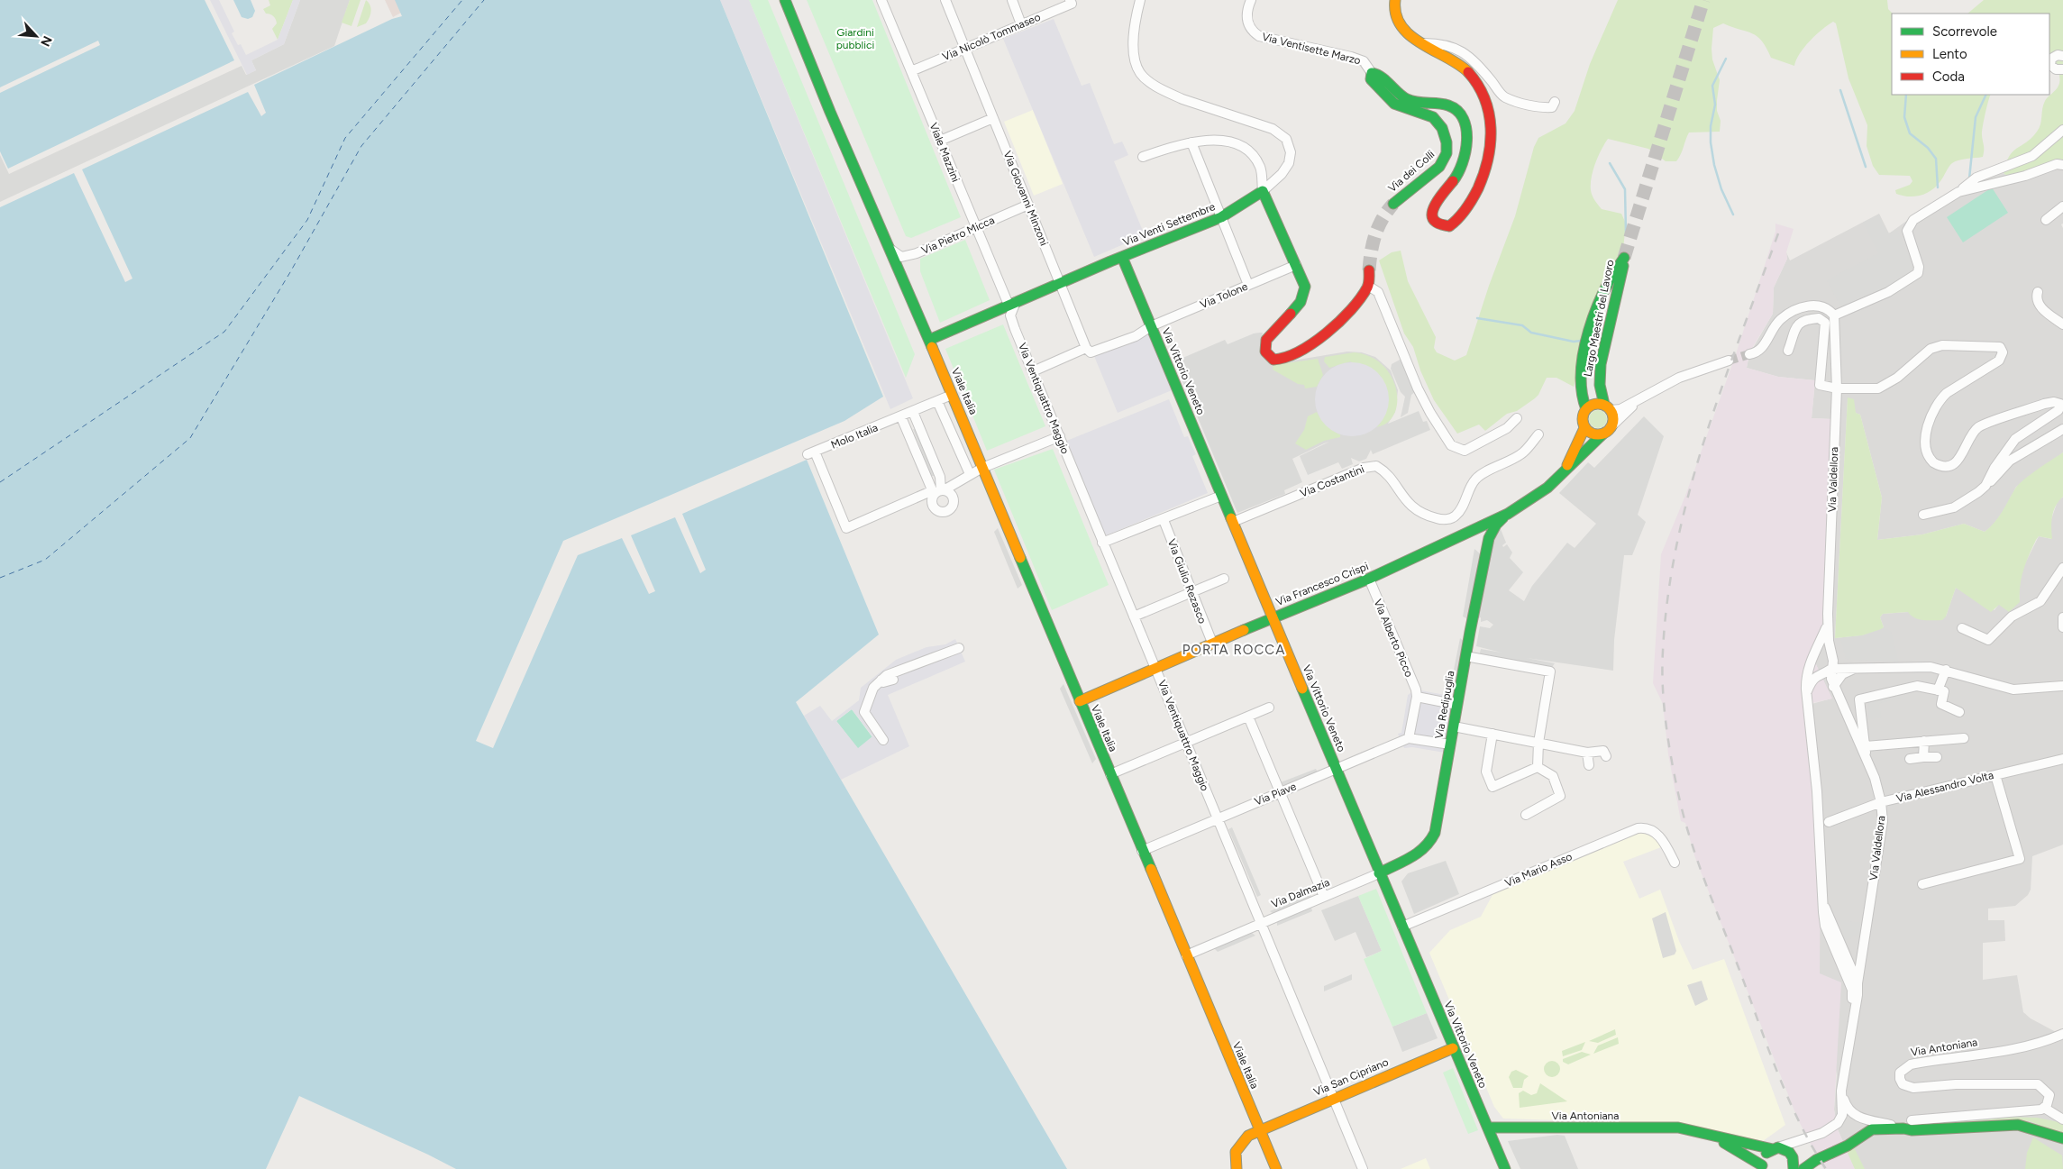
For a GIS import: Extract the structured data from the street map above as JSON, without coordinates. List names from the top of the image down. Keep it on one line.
{"streets":{"street":["Via Nicolò Tommaseo","Via Ventisette Marzo","Viale Mazzini","Via dei Colli","Via Giovanni Minzoni","Via Venti Settembre","Via Pietro Micca","Via Tolone","Largo Maestri del Lavoro","Via Vittorio Veneto","Viale Italia","Via Ventiquattro Maggio","Molo Italia","Via Valdellora","Via Costantini","Via Giulio Rezasco","Via Francesco Crispi","Via Alberto Picco","Via Redipuglia","Via Alessandro Volta","Via Piave","Via Mario Asso","Via Dalmazia","Via Antoniana","Via San Cipriano"]},"crossings":[["Via Nicolò Tommaseo","Viale Mazzini"],["Via Nicolò Tommaseo","Via Giovanni Minzoni"],["Via Ventisette Marzo","Via dei Colli"],["Viale Mazzini","Via Venti Settembre"],["Viale Mazzini","Via Pietro Micca"],["Viale Mazzini","Via Ventiquattro Maggio"],["Via Giovanni Minzoni","Via Venti Settembre"],["Via Giovanni Minzoni","Via Pietro Micca"],["Via Venti Settembre","Via Vittorio Veneto"],["Via Venti Settembre","Viale Italia"],["Via Venti Settembre","Via Ventiquattro Maggio"],["Via Pietro Micca","Viale Italia"],["Via Tolone","Via Vittorio Veneto"],["Largo Maestri del Lavoro","Via Francesco Crispi"],["Via Vittorio Veneto","Via Costantini"],["Via Vittorio Veneto","Via Francesco Crispi"],["Via Vittorio Veneto","Via Piave"],["Via Vittorio Veneto","Via Mario Asso"],["Via Vittorio Veneto","Via Dalmazia"],["Via Vittorio Veneto","Via Antoniana"],["Via Vittorio Veneto","Via San Cipriano"],["Viale Italia","Molo Italia"],["Viale Italia","Via Francesco Crispi"],["Viale Italia","Via Piave"],["Viale Italia","Via Dalmazia"],["Viale Italia","Via San Cipriano"],["Via Ventiquattro Maggio","Via Francesco Crispi"],["Via Ventiquattro Maggio","Via Piave"],["Via Ventiquattro Maggio","Via Dalmazia"],["Via Ventiquattro Maggio","Via San Cipriano"],["Via Valdellora","Via Alessandro Volta"],["Via Valdellora","Via Antoniana"],["Via Giulio Rezasco","Via Francesco Crispi"],["Via Francesco Crispi","Via Alberto Picco"],["Via Francesco Crispi","Via Redipuglia"],["Via Redipuglia","Via Dalmazia"]],"districts":["PORTA ROCCA"],"parks":["Giardini pubblici"],"legend":["Scorrevole","Lento","Coda"],"north":"bottom right"}
